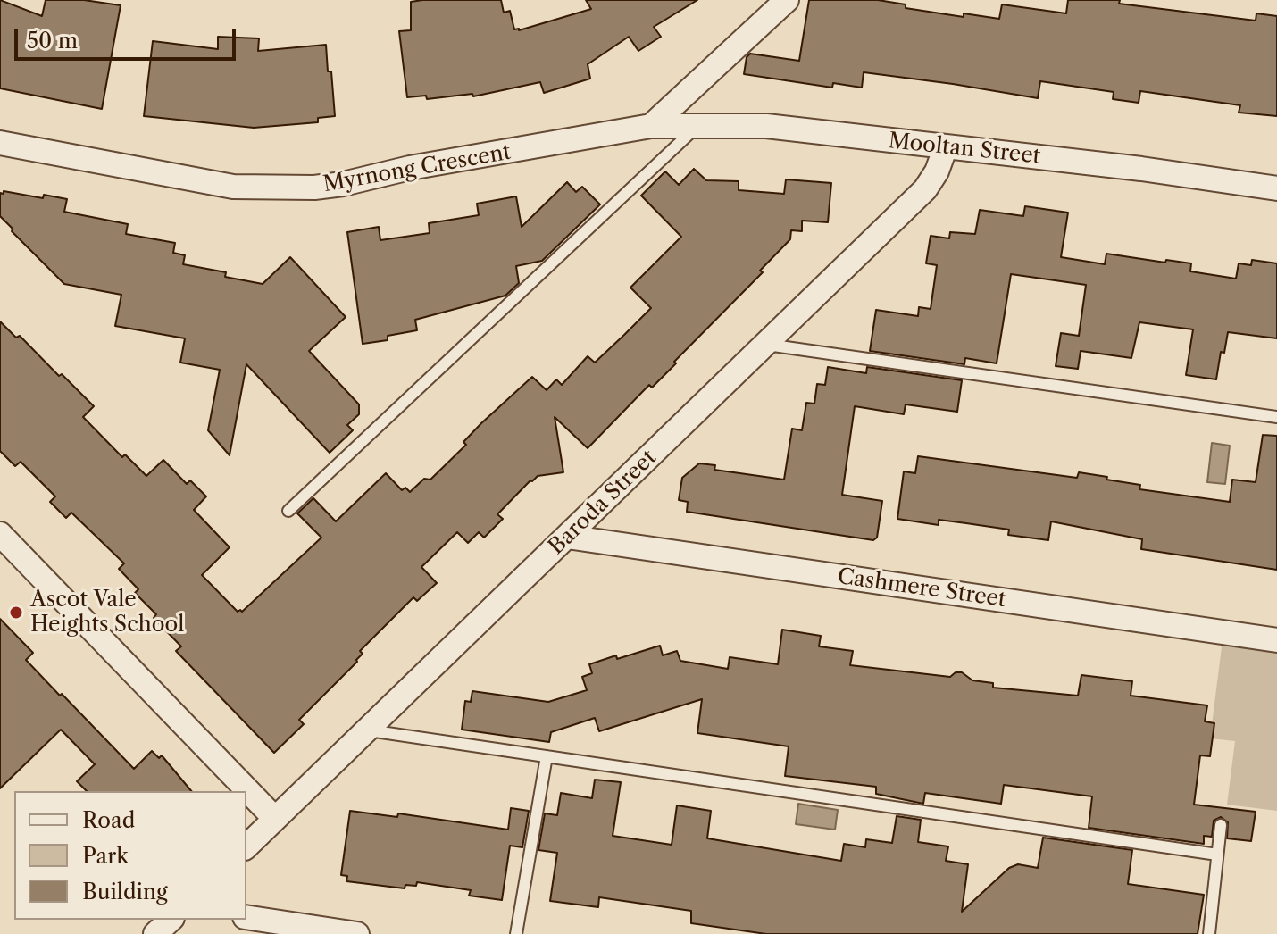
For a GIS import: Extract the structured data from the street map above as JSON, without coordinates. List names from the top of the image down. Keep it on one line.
{"streets":{"street":["Mooltan Street","Myrnong Crescent","Baroda Street","Cashmere Street"]},"crossings":[["Mooltan Street","Myrnong Crescent"],["Mooltan Street","Baroda Street"],["Baroda Street","Cashmere Street"]],"places":["Ascot Vale Heights School"],"legend":["Road","Park","Building"],"scale_bar":"50 m"}
